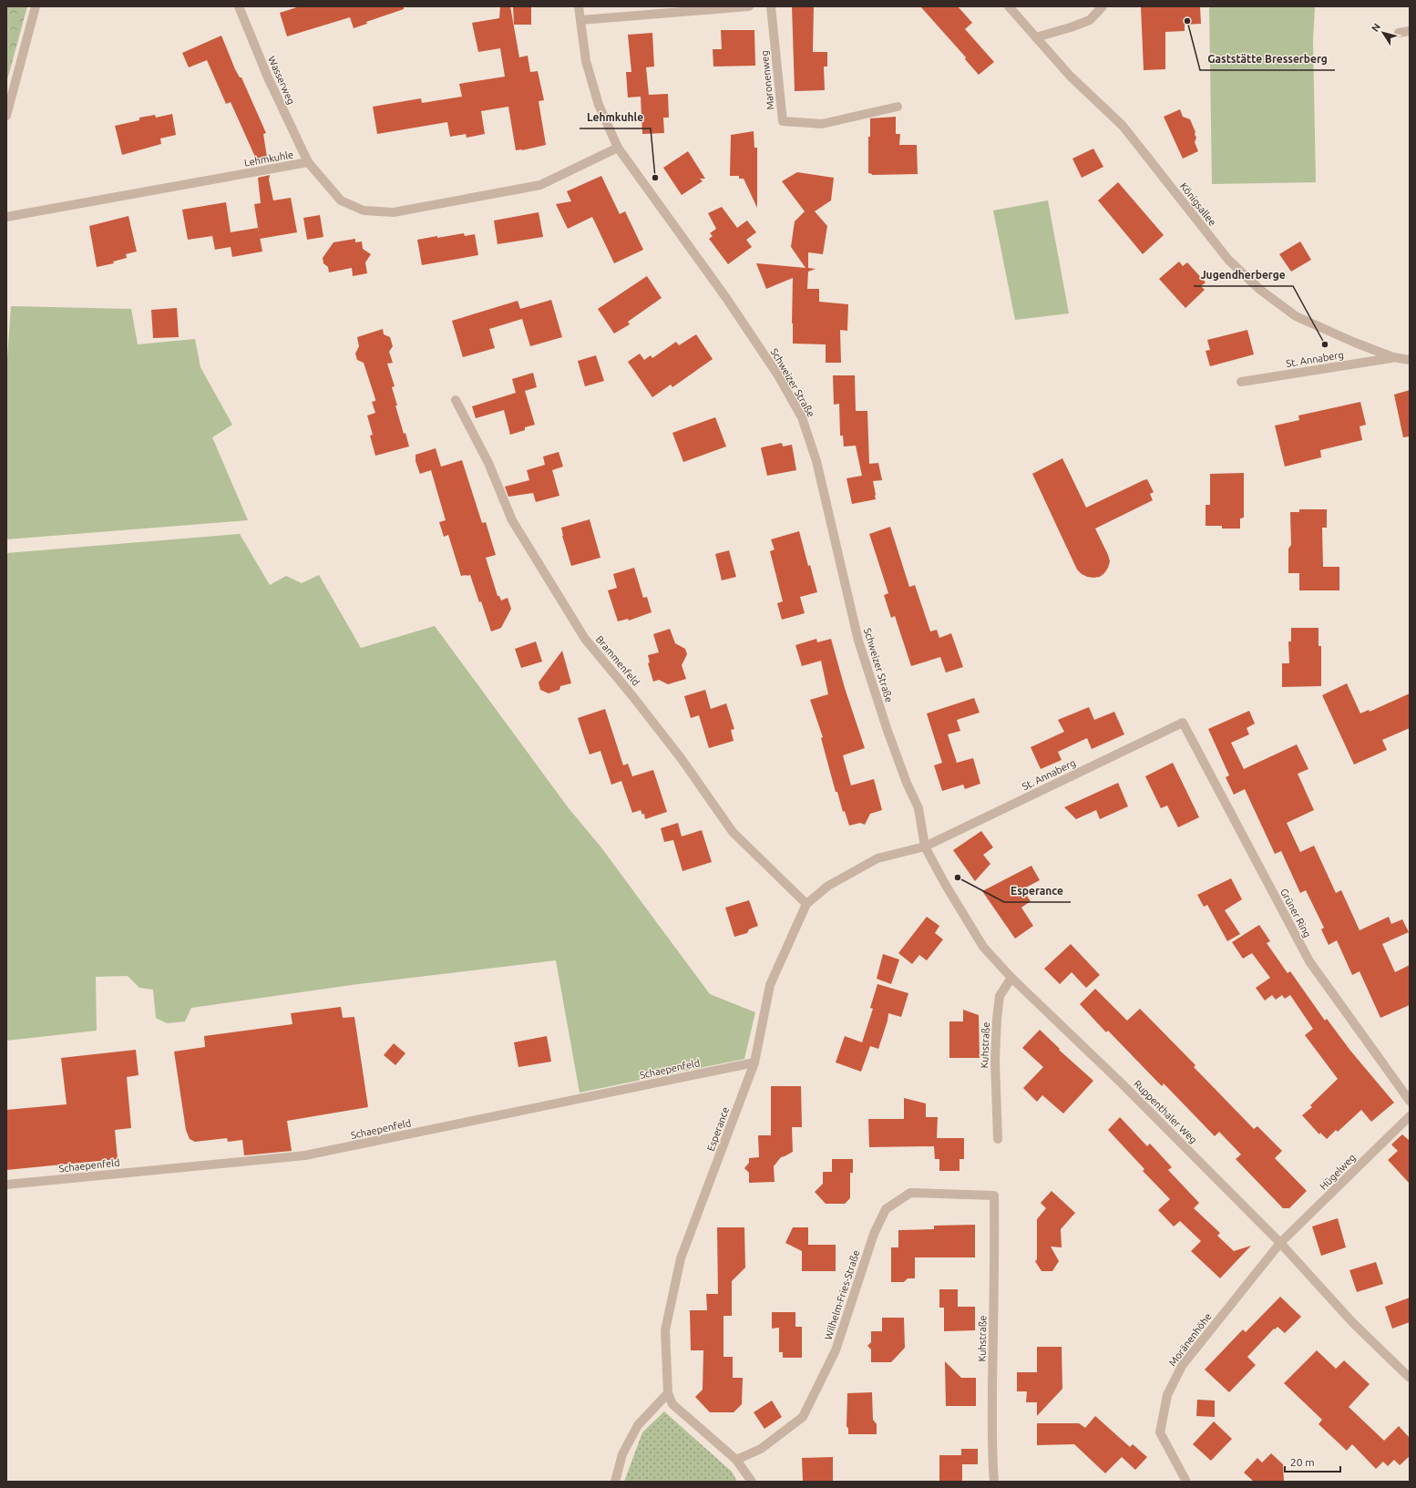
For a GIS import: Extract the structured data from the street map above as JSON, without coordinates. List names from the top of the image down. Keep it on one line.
{"streets":{"street":["Wasserweg","Maronenweg","Lehmkuhle","Königsallee","St. Annaberg","Schweizer Straße","Brammenfeld","Grüner Ring","Kuhstraße","Schaepenfeld","Ruppenthaler Weg","Esperance","Hügelweg","Wilhelm-Fries-Straße","Moränenhöhe"]},"crossings":[["Wasserweg","Lehmkuhle"],["Lehmkuhle","Schweizer Straße"],["Königsallee","St. Annaberg"],["St. Annaberg","Schweizer Straße"],["St. Annaberg","Grüner Ring"],["St. Annaberg","Ruppenthaler Weg"],["St. Annaberg","Esperance"],["Schweizer Straße","Ruppenthaler Weg"],["Schweizer Straße","Esperance"],["Brammenfeld","Esperance"],["Kuhstraße","Ruppenthaler Weg"],["Kuhstraße","Wilhelm-Fries-Straße"],["Schaepenfeld","Esperance"],["Ruppenthaler Weg","Esperance"],["Ruppenthaler Weg","Hügelweg"],["Ruppenthaler Weg","Moränenhöhe"],["Hügelweg","Moränenhöhe"]],"places":["Gaststätte Bresserberg","Lehmkuhle","Jugendherberge","Esperance"],"scale_bar":"20 m","north":"top left"}
